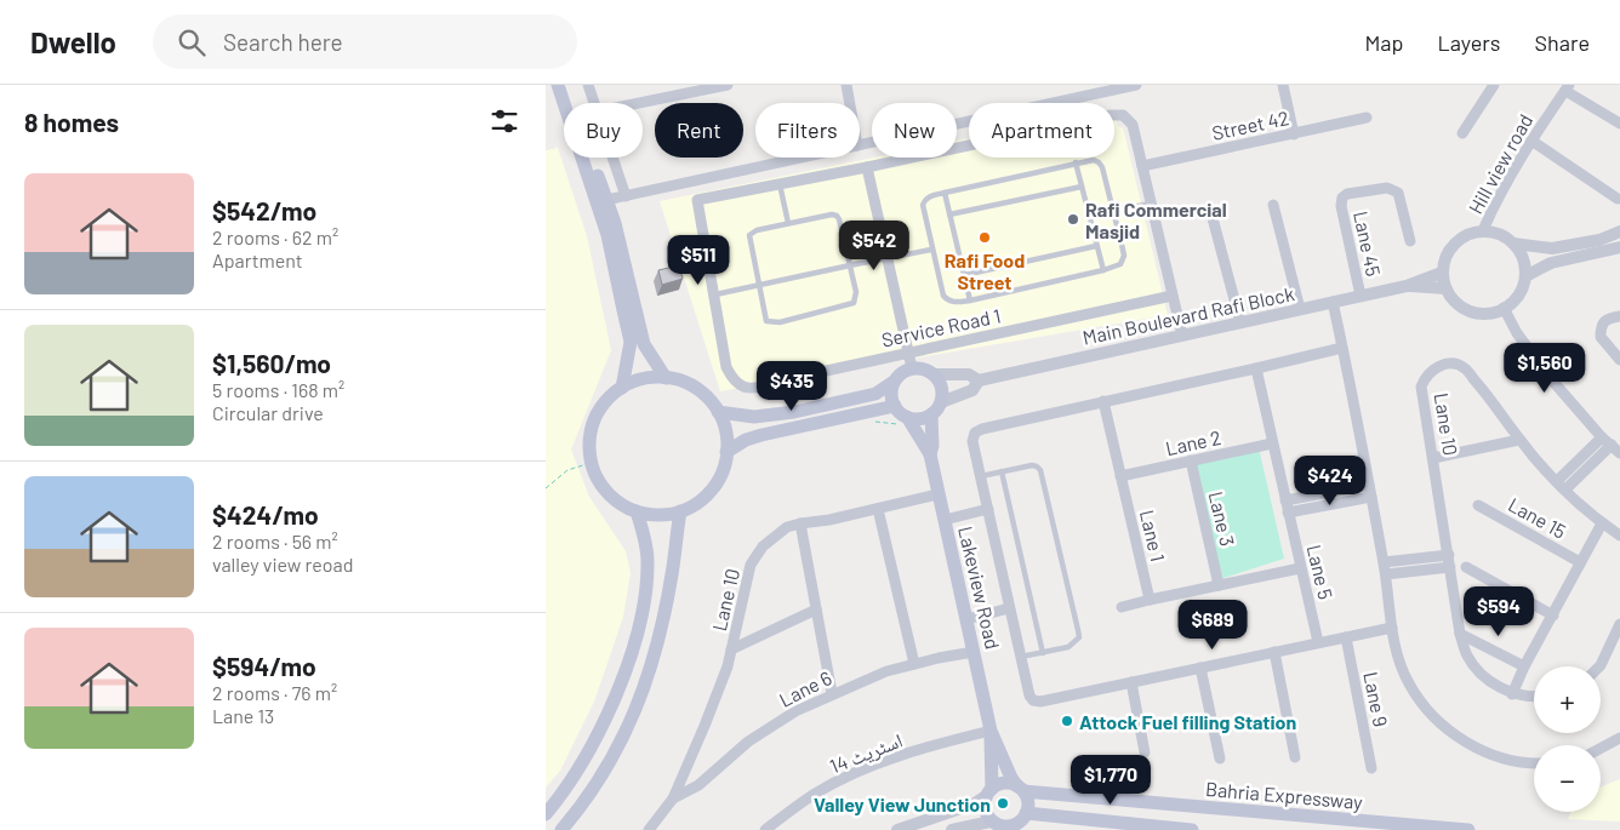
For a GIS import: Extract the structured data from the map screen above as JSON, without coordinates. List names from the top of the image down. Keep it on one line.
{"streets":{"main road":["Lakeview Road","Bahria Expressway"],"street":["Street 42","Hill view road","Lane 45","Main Boulevard Rafi Block","Service Road 1","Lane 10","Lane 2","Lane 15","Lane 3","Lane 1","Lane 5","Lane 6","Lane 9","اسٹریٹ 14"]},"crossings":[["Lane 45","Main Boulevard Rafi Block"],["Lane 10","Lakeview Road"],["Lane 10","Lane 6"],["Lane 2","Lane 3"],["Lane 2","Lane 1"],["Lane 2","Lane 5"],["Lakeview Road","Lane 6"],["Lakeview Road","اسٹریٹ 14"]],"places":["Rafi Commercial Masjid","Rafi Food Street","Attock Fuel filling Station","Valley View Junction"],"page":{"header":"Dwello","search":"Search here","nav":["Map","Layers","Share"],"heading":"8 homes","chip":["Buy","Rent","Filters","New","Apartment"],"list":[{"name":"$542/mo","note":"2 rooms · 62 m² · Apartment"},{"name":"$1,560/mo","note":"5 rooms · 168 m² · Circular drive"},{"name":"$424/mo","note":"2 rooms · 56 m² · valley view reoad"},{"name":"$594/mo","note":"2 rooms · 76 m² · Lane 13"}],"price":["$542","$511","$1,560","$435","$424","$594","$689","$1,770"],"map_buttons":["+","−"]}}
